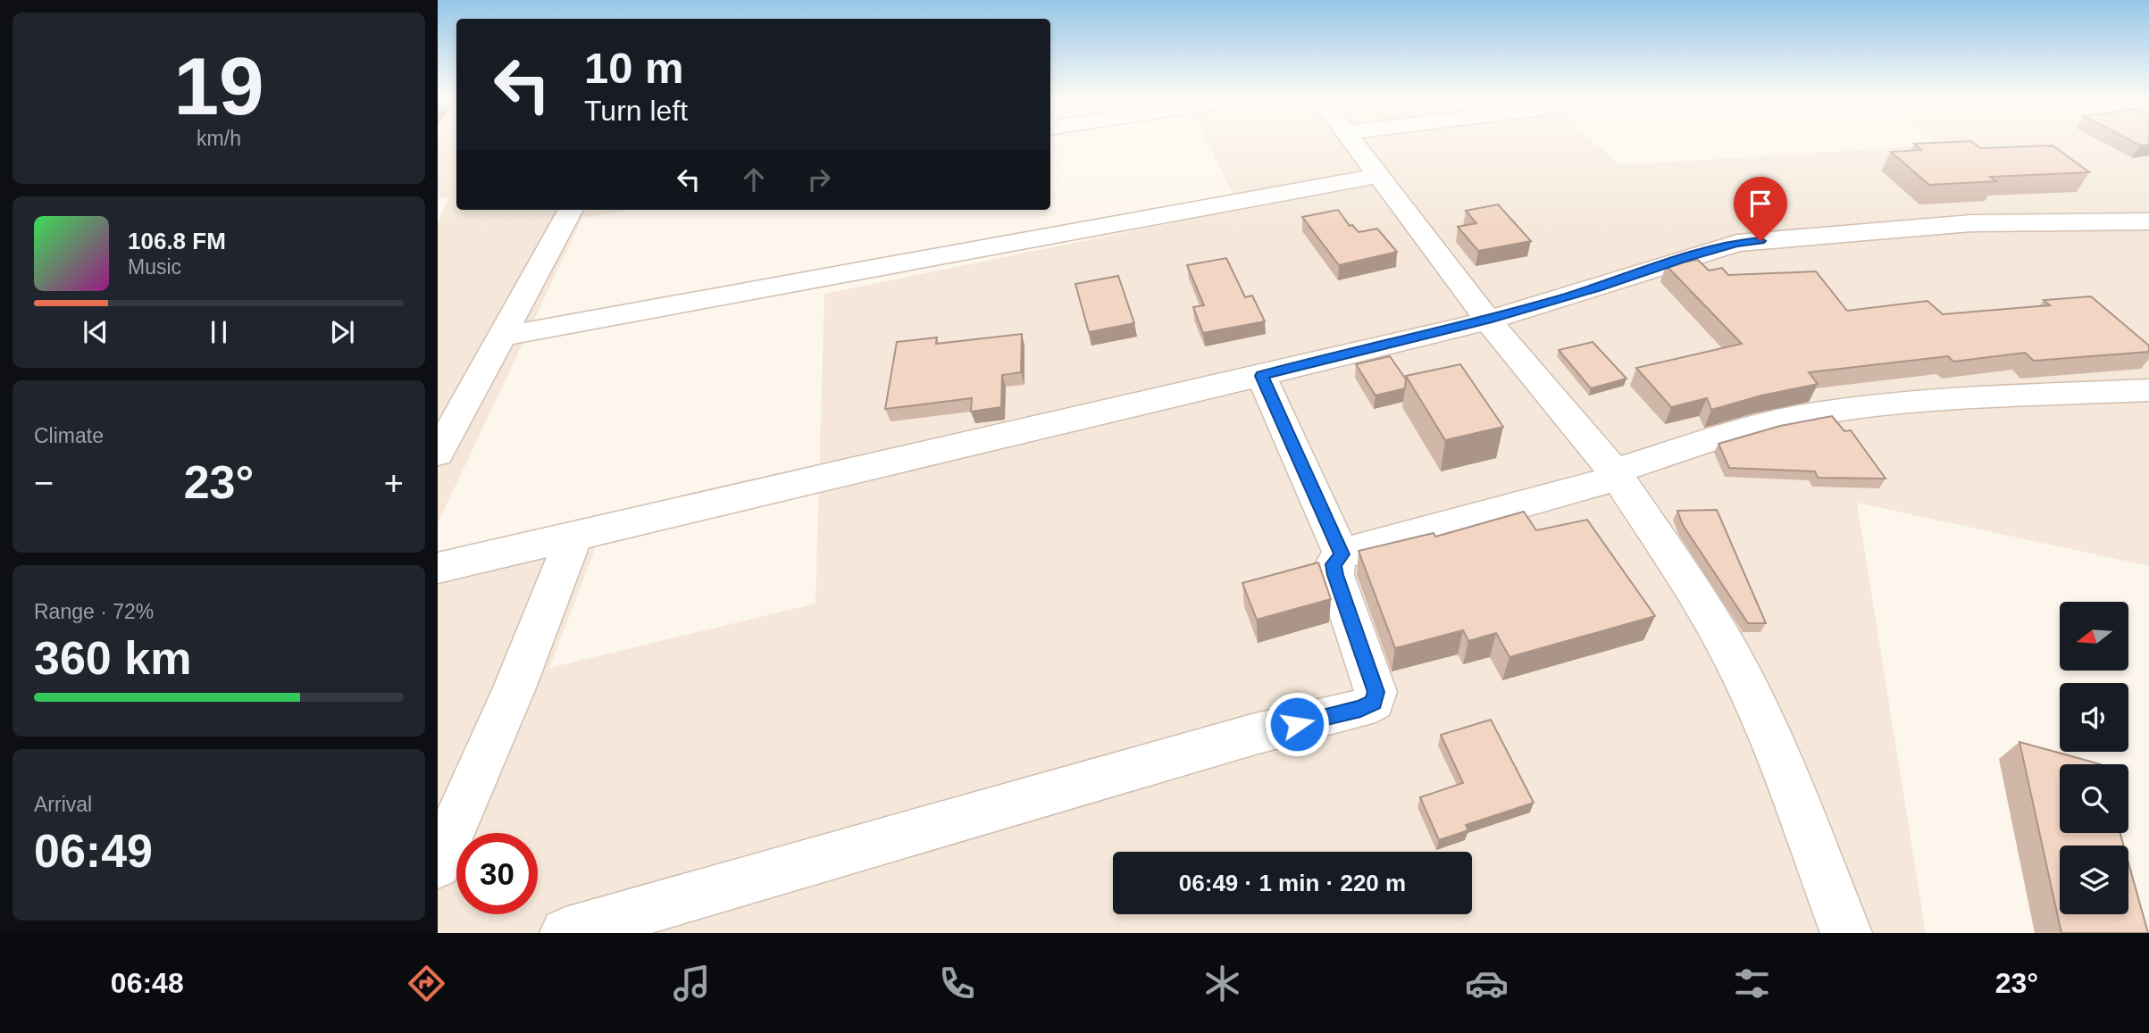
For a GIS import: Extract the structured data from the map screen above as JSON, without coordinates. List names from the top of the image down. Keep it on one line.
{"north":"left","page":{"tile":[["19","km/h"],"Climate",["Range · 72%","360 km"],["Arrival","06:49"]],"turn":["10 m","Turn left"],"song":["106.8 FM","Music"],"heat":["−","23°","+"],"limit":"30","trip":"06:49 · 1 min · 220 m","tabs":["06:48","23°"]}}
